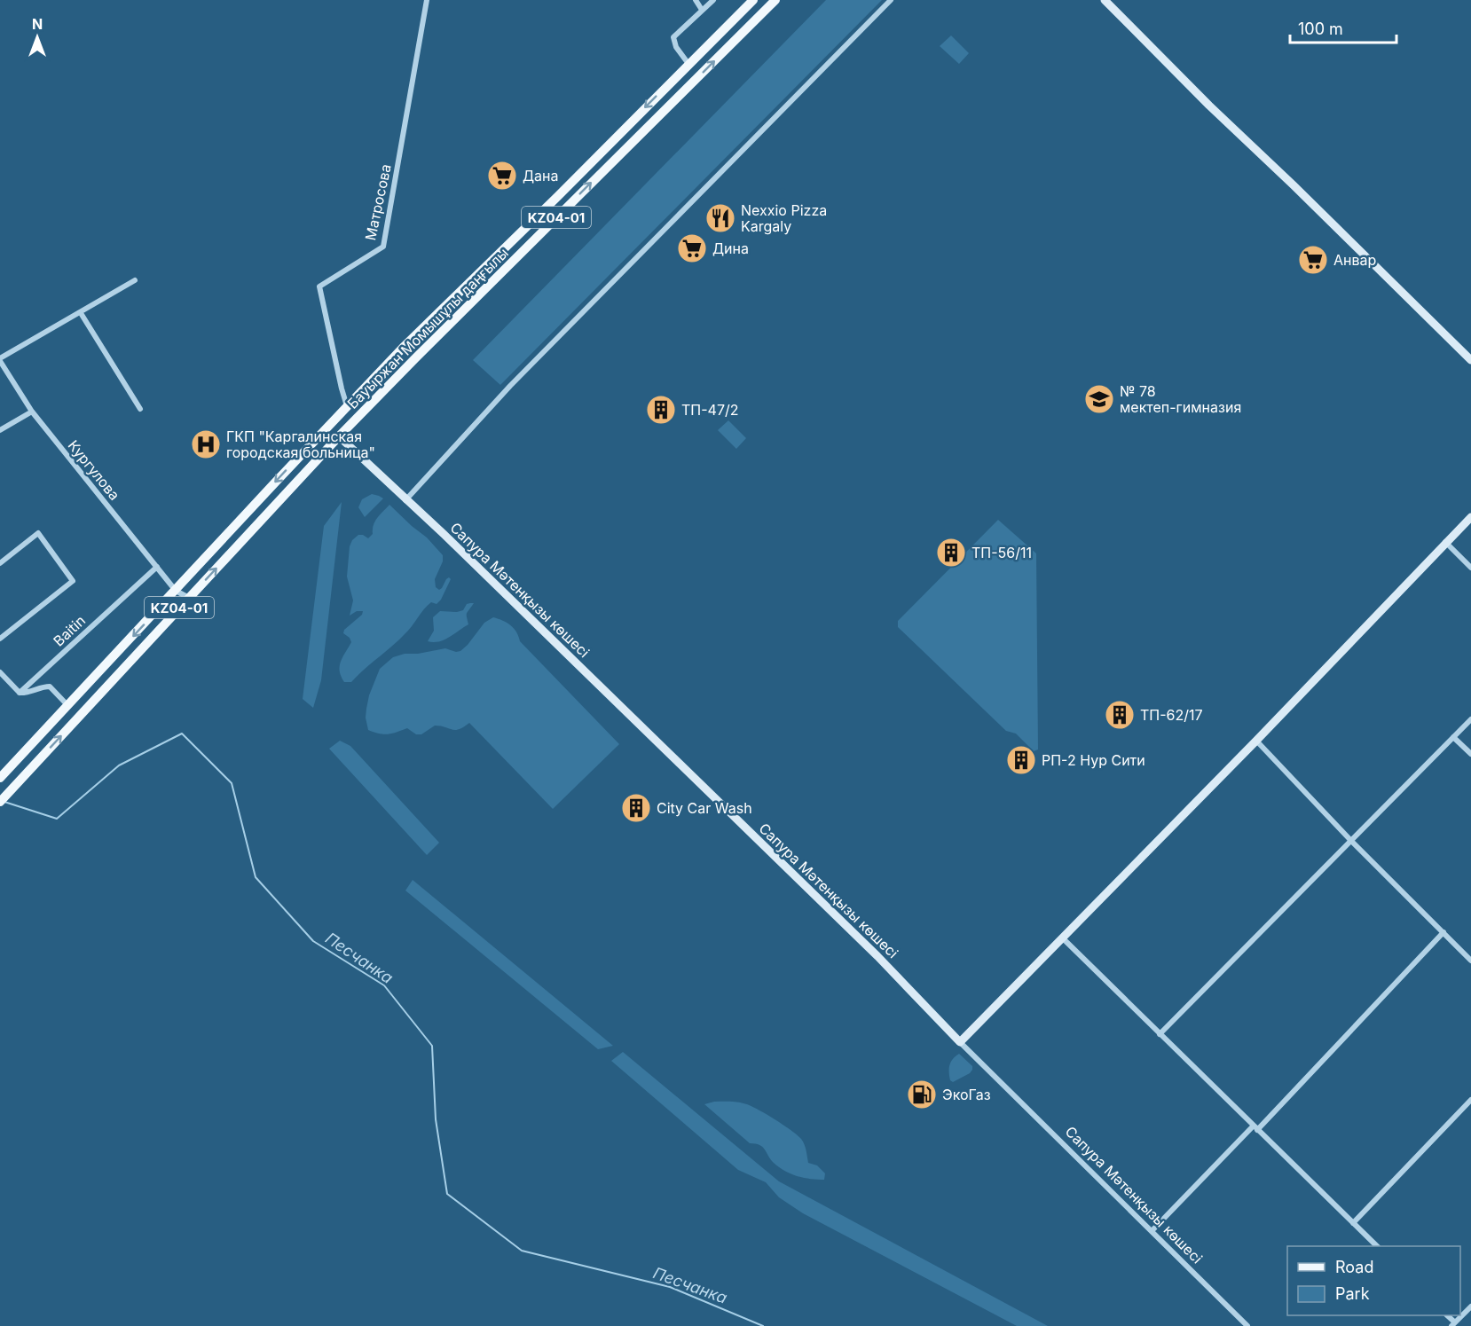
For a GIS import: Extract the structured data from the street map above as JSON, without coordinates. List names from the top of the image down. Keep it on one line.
{"streets":{"main road":["KZ04-01","Бауыржан Момышұлы даңғылы"],"street":["Матросова","Кургулова","Сапура Мәтенқызы көшесі","Baitin"]},"crossings":[["Матросова","Бауыржан Момышұлы даңғылы"],["Бауыржан Момышұлы даңғылы","Кургулова"],["Бауыржан Момышұлы даңғылы","Сапура Мәтенқызы көшесі"],["Кургулова","Baitin"]],"water":["Песчанка"],"places":{"supermarket":["Дана","Дина","Анвар"],"restaurant":["Nexxio Pizza Kargaly"],"school or university":["№ 78 мектеп-гимназия"],"building":["ТП-47/2","ТП-56/11","ТП-62/17","РП-2 Нур Сити","City Car Wash"],"hospital":["ГКП \"Каргалинская городская больница\""],"fuel station":["ЭкоГаз"]},"legend":["Road","Park"],"scale_bar":"100 m","north":"top"}
